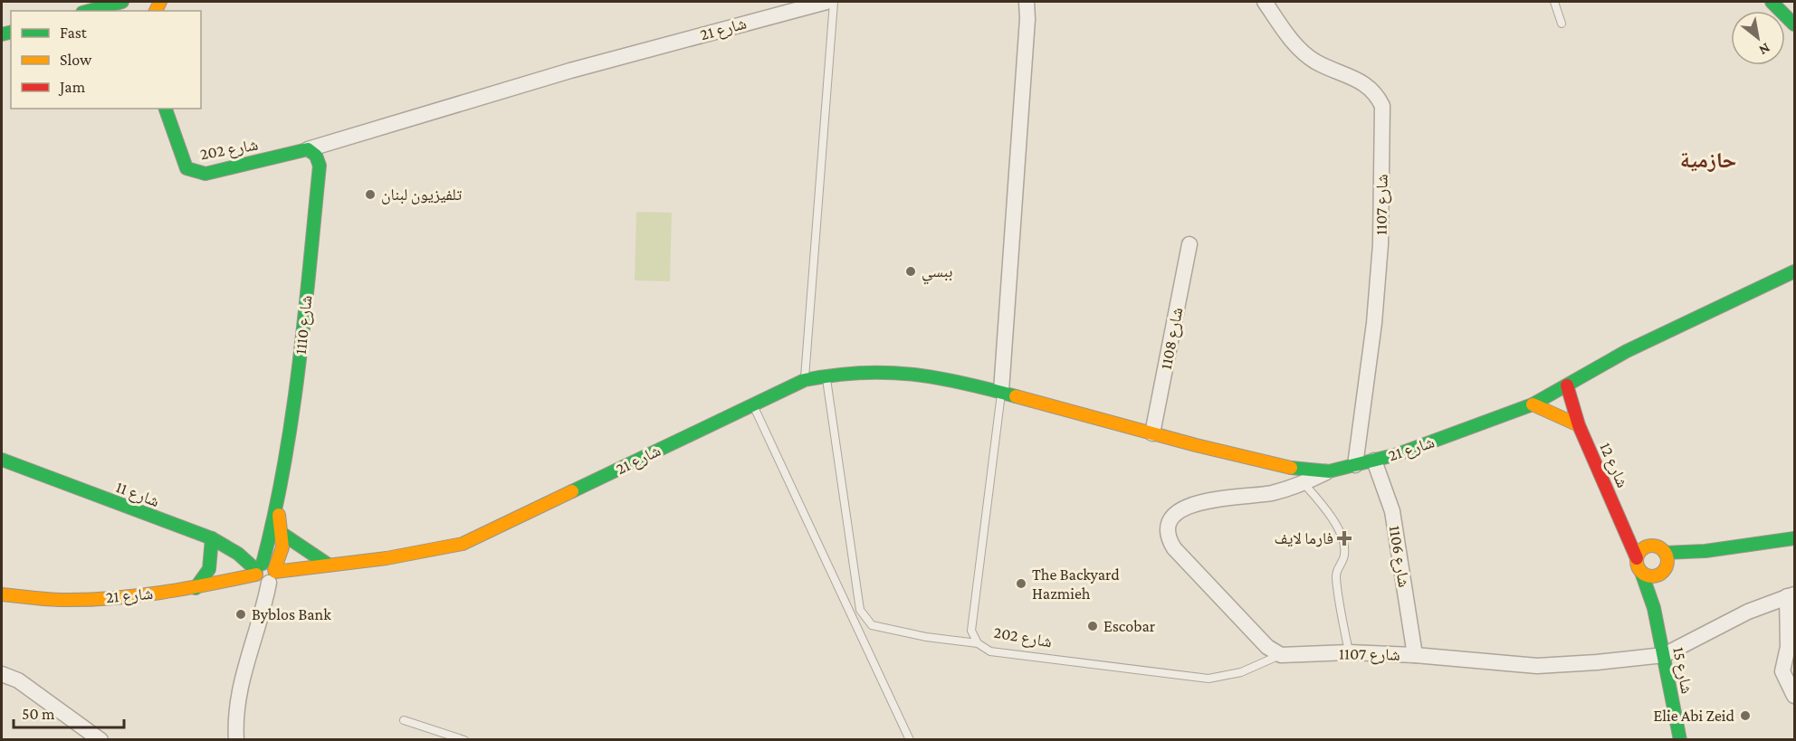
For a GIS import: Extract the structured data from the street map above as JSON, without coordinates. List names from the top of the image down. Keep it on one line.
{"streets":{"main road":["شارع 21","شارع 202","شارع 1110","شارع 12","شارع 11","شارع 15"],"street":["شارع 1107","شارع 1108","شارع 1106"]},"crossings":[["شارع 21","شارع 202"],["شارع 21","شارع 1107"],["شارع 21","شارع 1110"],["شارع 21","شارع 1108"],["شارع 21","شارع 12"],["شارع 21","شارع 11"],["شارع 21","شارع 1106"],["شارع 202","شارع 1107"],["شارع 202","شارع 1110"],["شارع 1107","شارع 1106"],["شارع 1107","شارع 15"],["شارع 12","شارع 15"]],"districts":["حازمية"],"places":{"other":["تلفيزيون لبنان","ببسي","The Backyard Hazmieh","Byblos Bank","Escobar","Elie Abi Zeid"],"health":["فارما لايف"]},"legend":["Fast","Slow","Jam"],"scale_bar":"50 m","north":"bottom right"}
